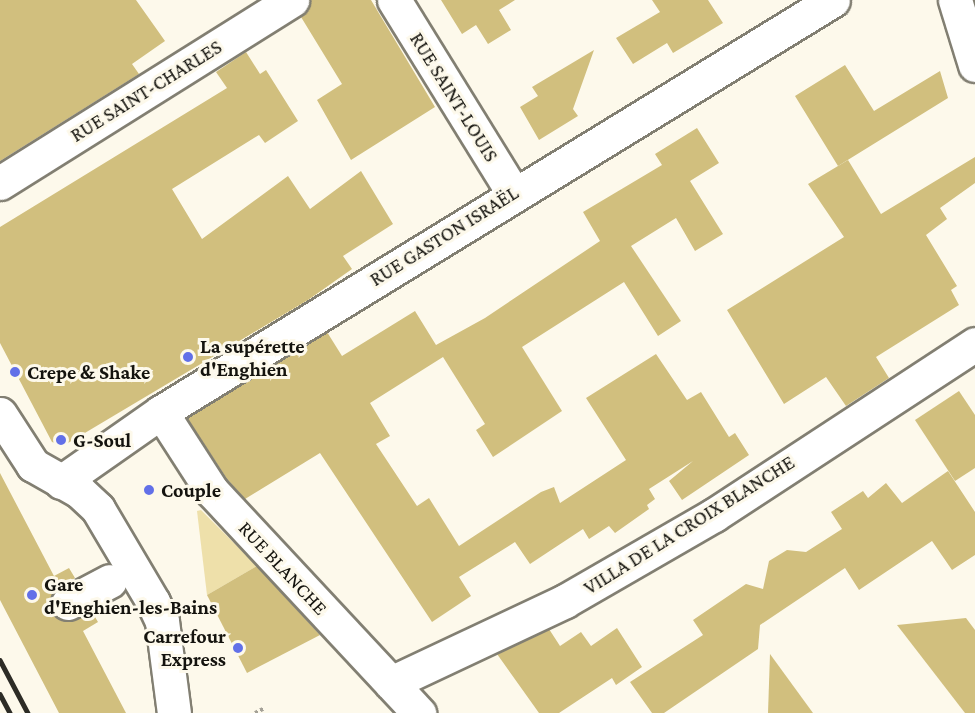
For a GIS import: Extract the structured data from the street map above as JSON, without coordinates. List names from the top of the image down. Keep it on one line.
{"streets":{"street":["RUE SAINT-CHARLES","RUE SAINT-LOUIS","RUE GASTON ISRAËL","VILLA DE LA CROIX BLANCHE","RUE BLANCHE"]},"crossings":[["RUE SAINT-LOUIS","RUE GASTON ISRAËL"],["RUE GASTON ISRAËL","RUE BLANCHE"],["VILLA DE LA CROIX BLANCHE","RUE BLANCHE"]],"places":["La supérette d'Enghien","Crepe & Shake","G-Soul","Couple","Gare d'Enghien-les-Bains","Carrefour Express"]}
